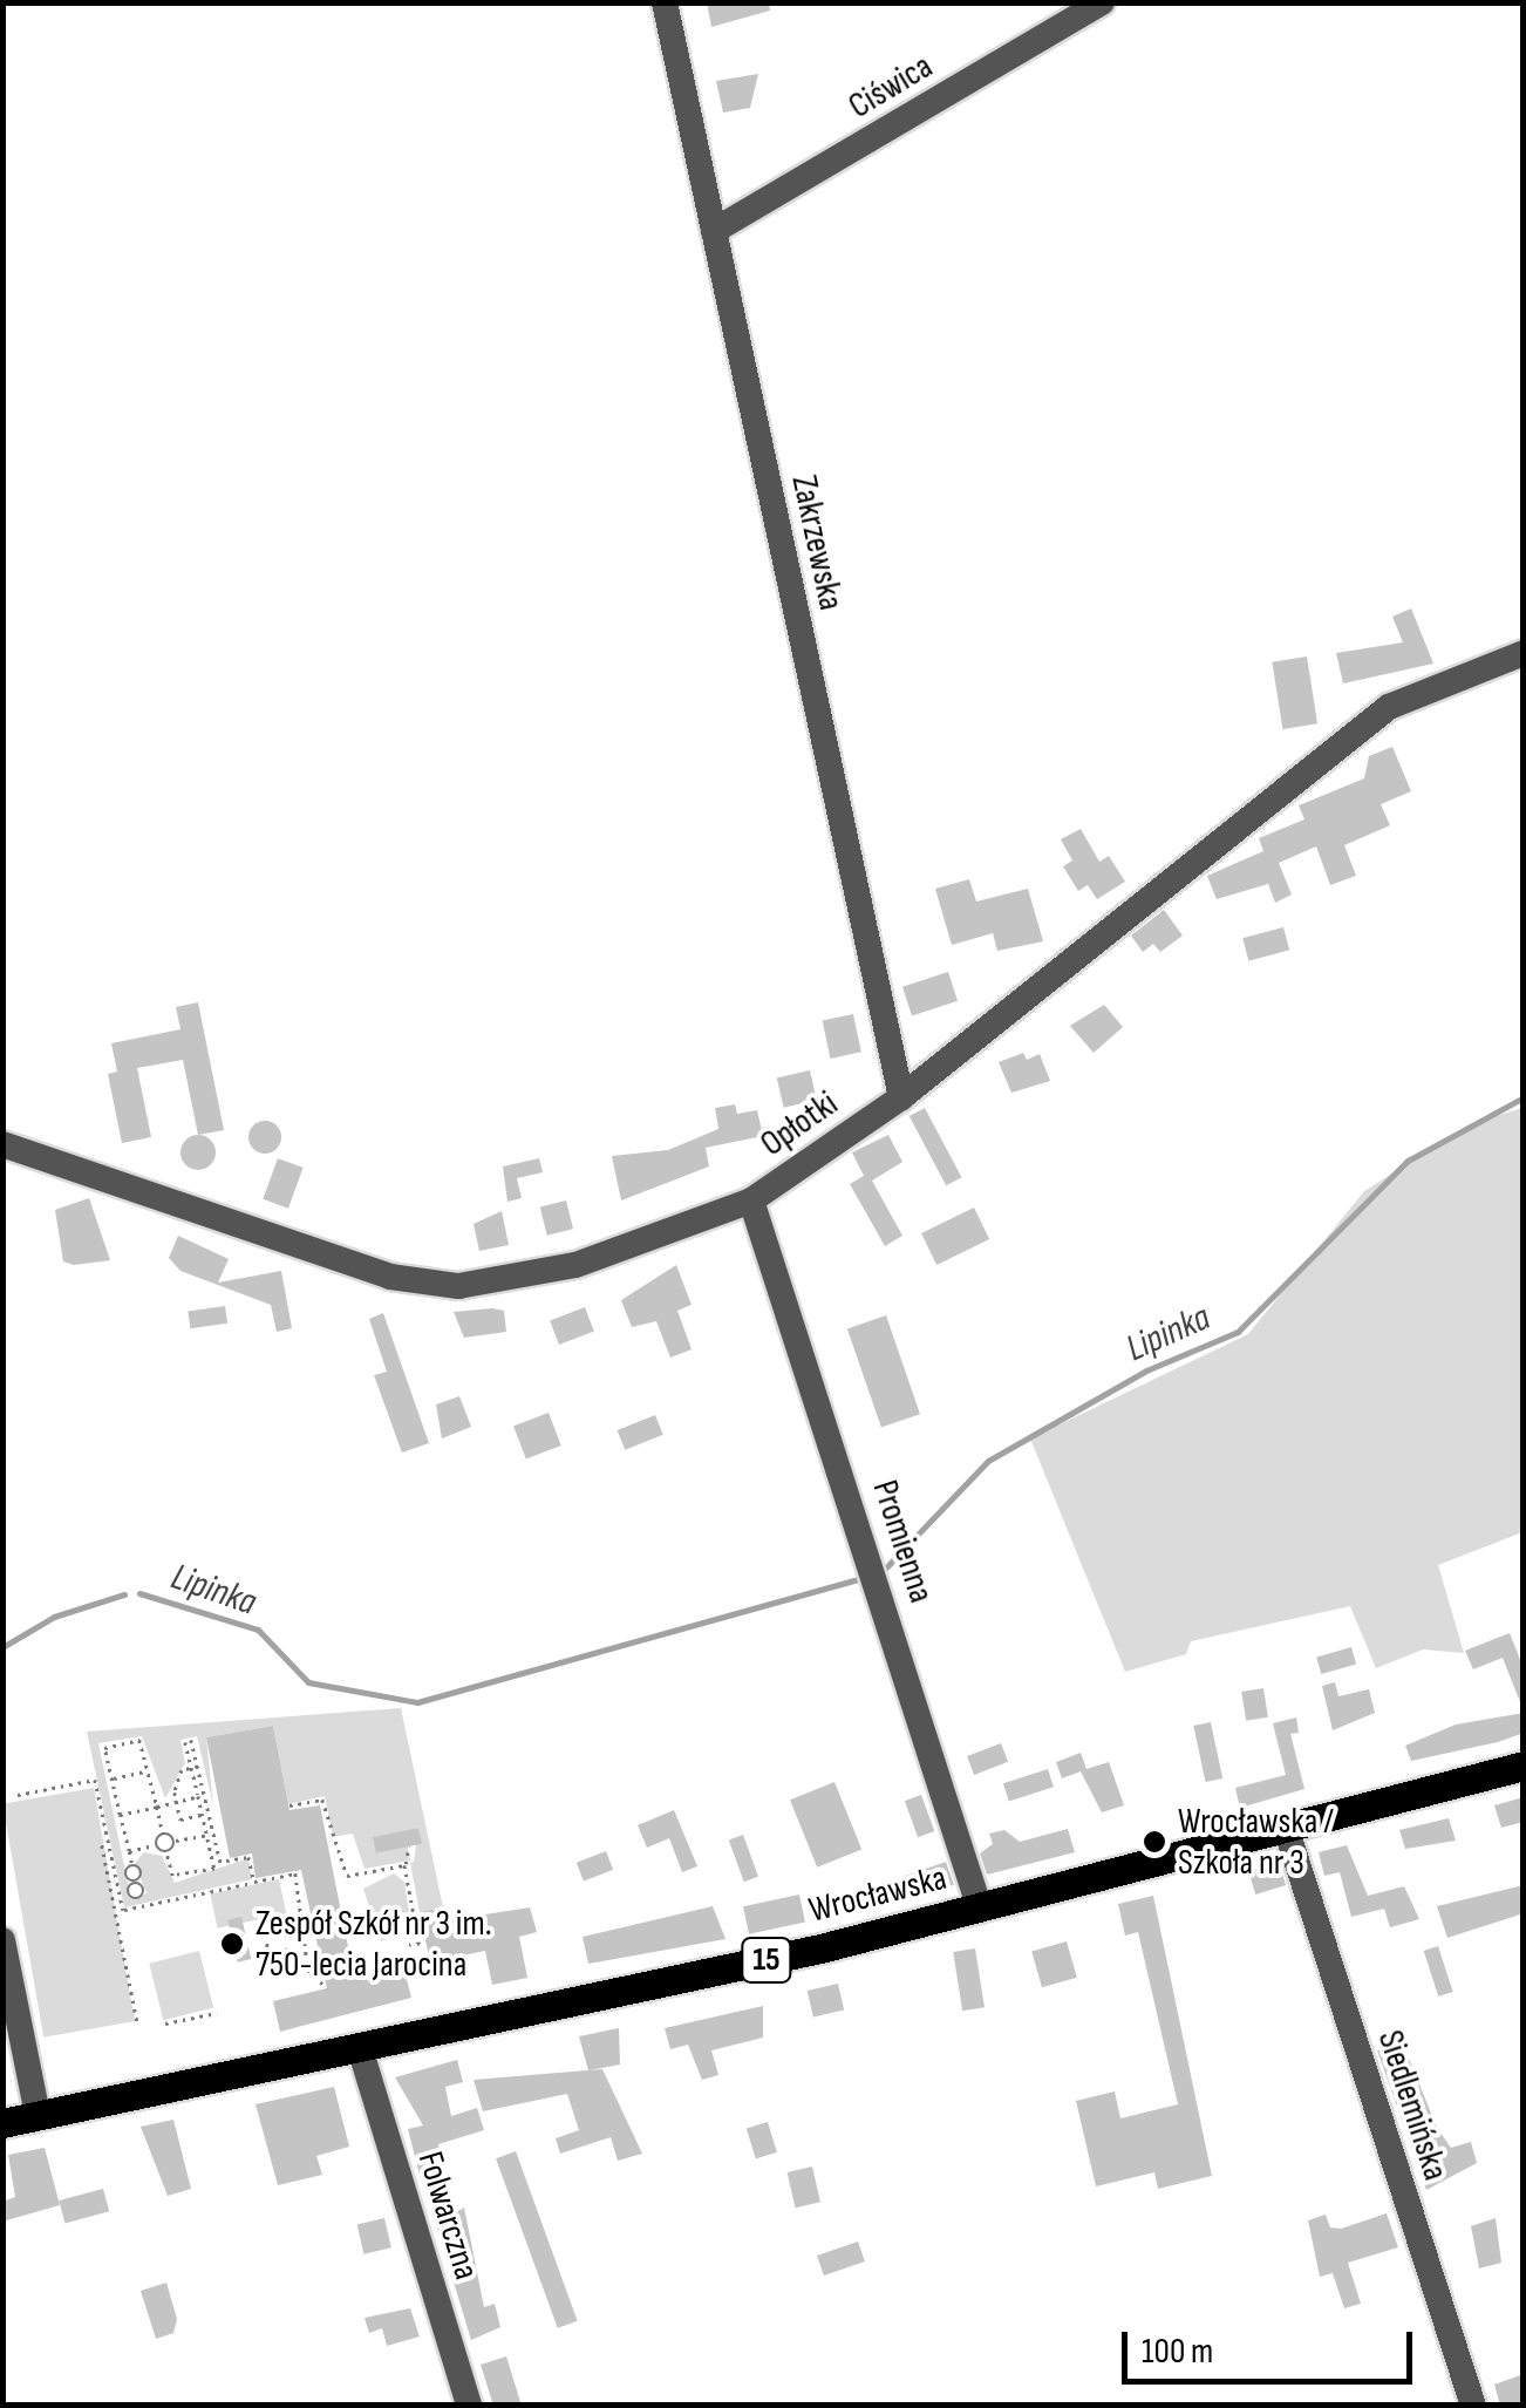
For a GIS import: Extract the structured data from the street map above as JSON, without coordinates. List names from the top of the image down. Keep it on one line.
{"streets":{"main road":["Wrocławska","15"],"street":["Ciświca","Zakrzewska","Opłotki","Promienna","Siedlemińska","Folwarczna"]},"crossings":[["Ciświca","Zakrzewska"],["Zakrzewska","Opłotki"],["Opłotki","Promienna"],["Promienna","Wrocławska"],["Wrocławska","Siedlemińska"],["Wrocławska","Folwarczna"]],"water":["Lipinka"],"places":["Wrocławska / Szkoła nr 3","Zespół Szkół nr 3 im. 750-lecia Jarocina"],"scale_bar":"100 m"}
